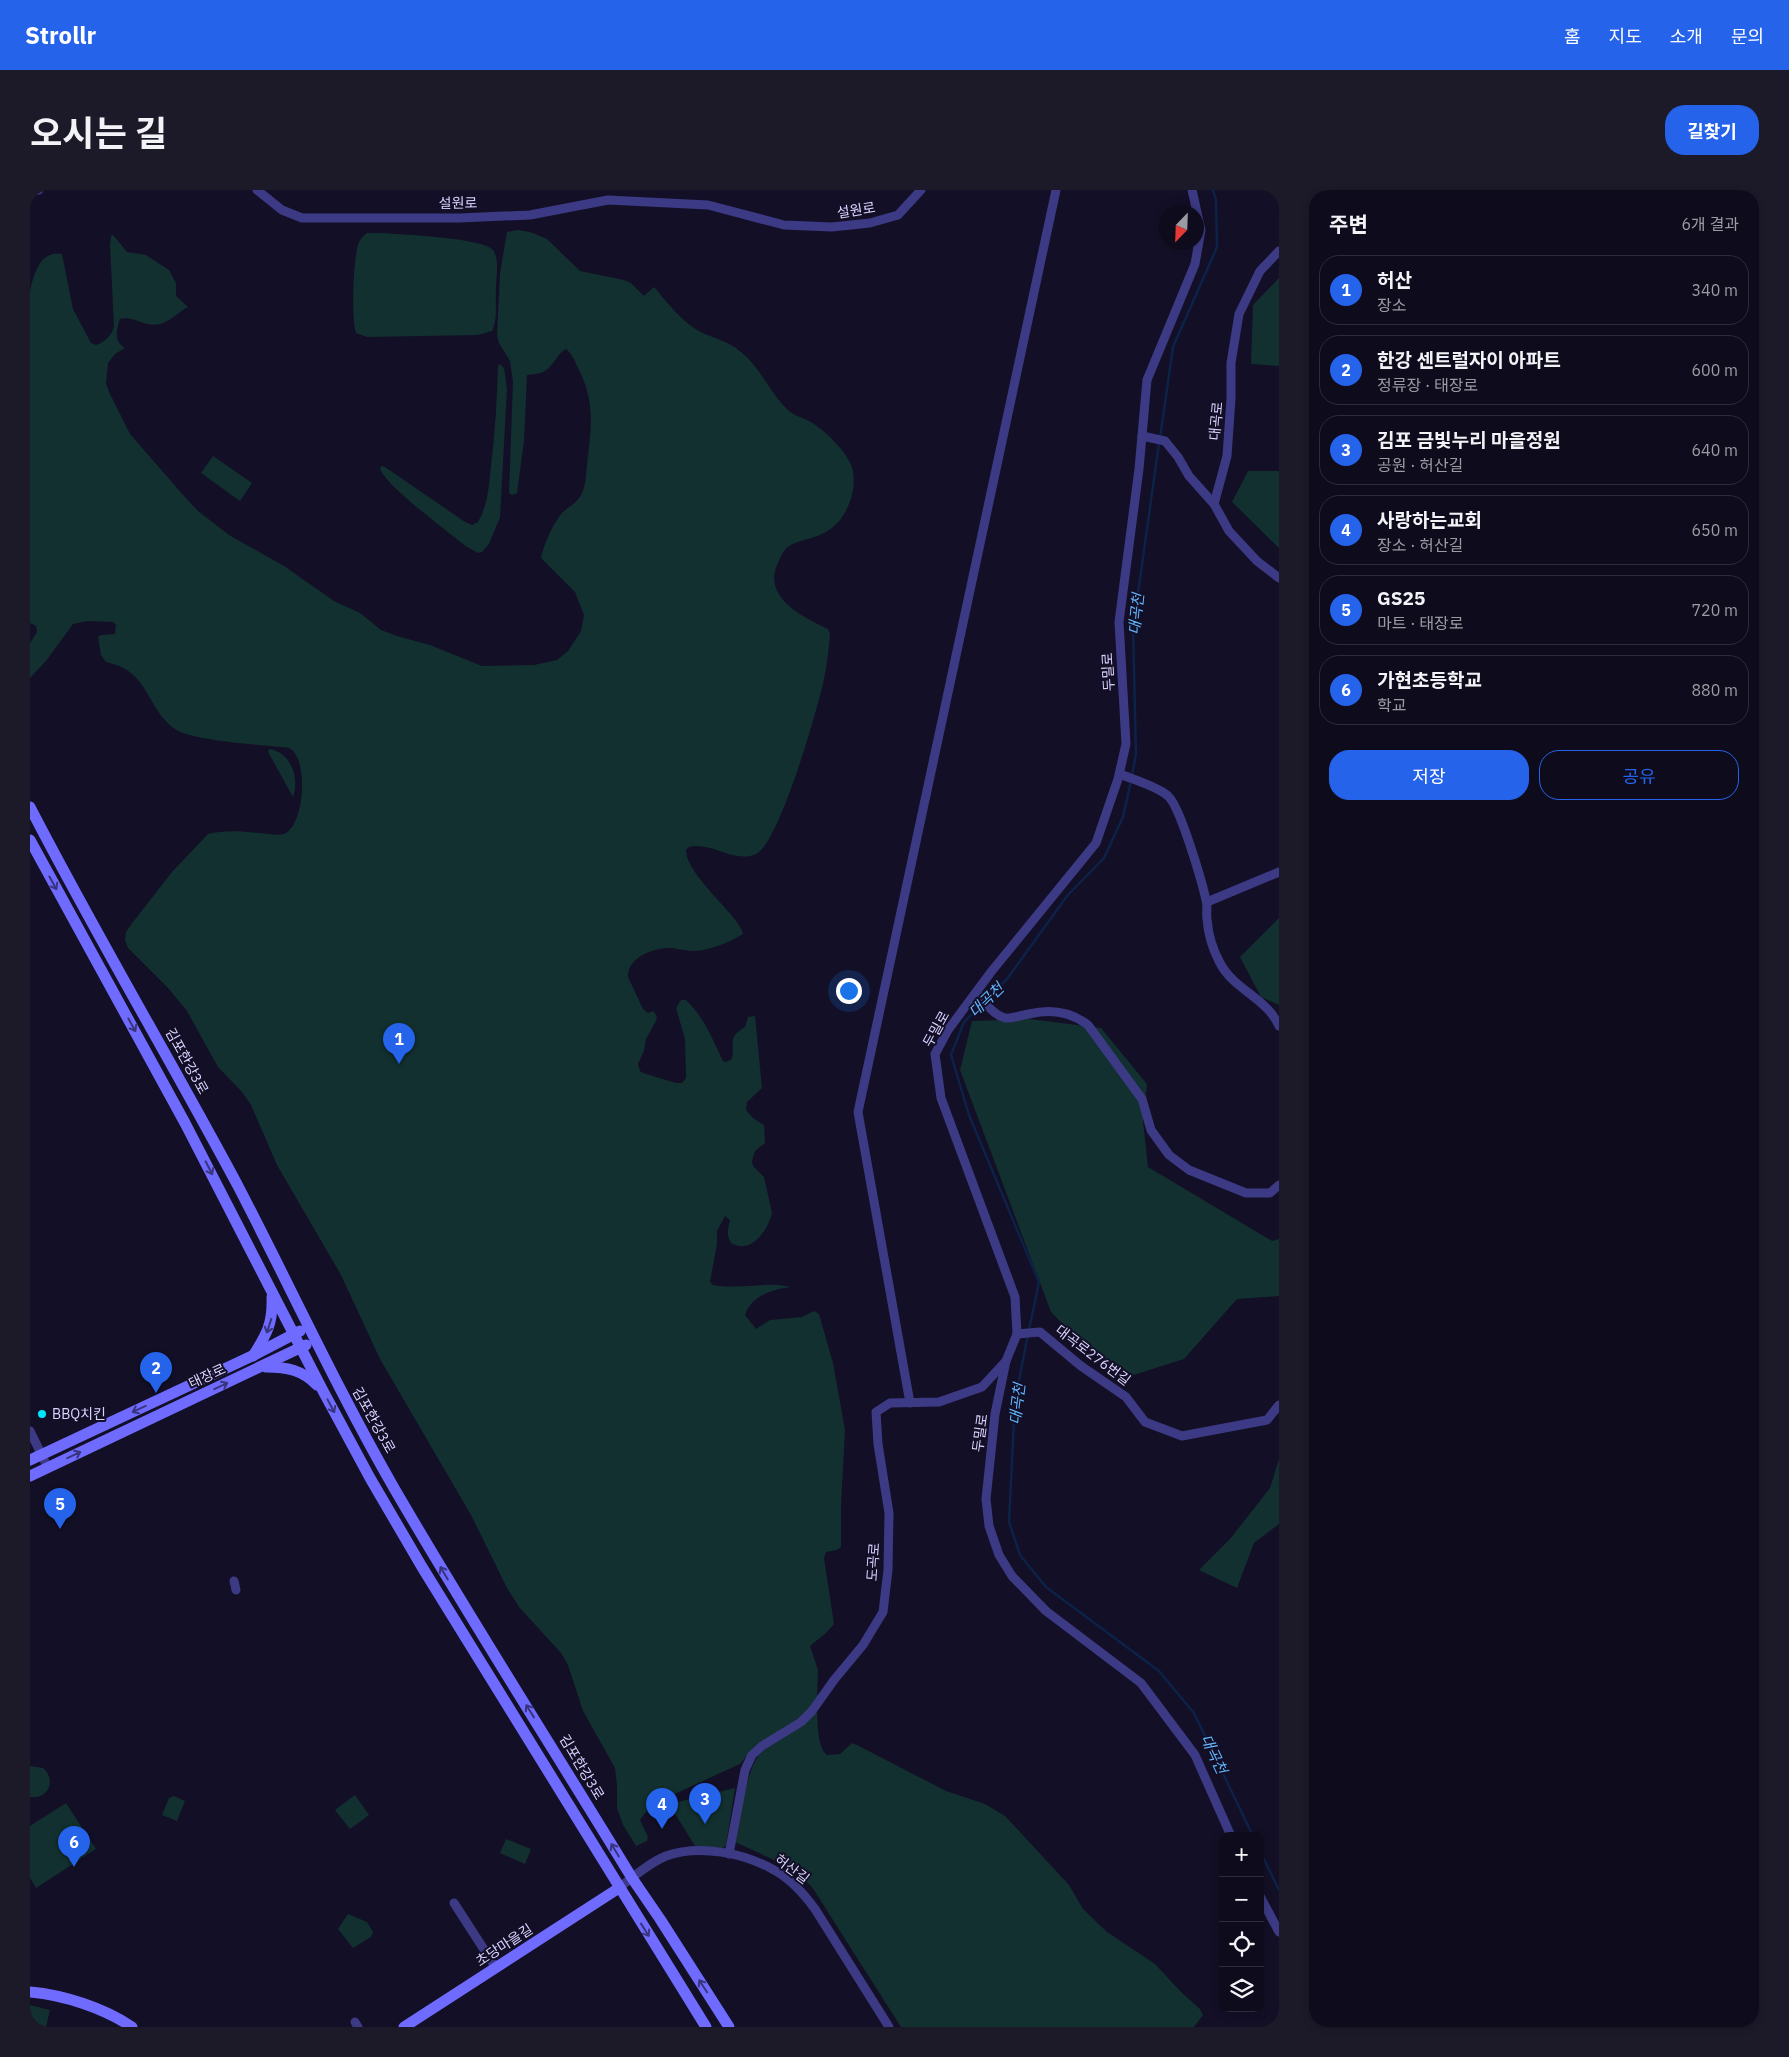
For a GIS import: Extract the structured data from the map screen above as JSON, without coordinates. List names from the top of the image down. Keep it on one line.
{"streets":{"street":["설원로","대곡로","두밀로","김포한강3로","대곡로276번길","태장로","도곡로","허산길","초당마을길"]},"crossings":[["두밀로","대곡로276번길"],["김포한강3로","태장로"],["김포한강3로","허산길"],["도곡로","허산길"],["허산길","초당마을길"]],"water":["대곡천"],"places":["BBQ치킨"],"north":"bottom left","page":{"header":"Strollr","nav":["홈","지도","소개","문의"],"title":"오시는 길","buttons":["길찾기",["저장","공유"]],"heading":["주변","6개 결과"],"list":[{"mark":"1","name":"허산","note":"장소","value":"340 m"},{"mark":"2","name":"한강 센트럴자이 아파트","note":"정류장 · 태장로","value":"600 m"},{"mark":"3","name":"김포 금빛누리 마을정원","note":"공원 · 허산길","value":"640 m"},{"mark":"4","name":"사랑하는교회","note":"장소 · 허산길","value":"650 m"},{"mark":"5","name":"GS25","note":"마트 · 태장로","value":"720 m"},{"mark":"6","name":"가현초등학교","note":"학교","value":"880 m"}],"pins":["1","2","5","3","4","6"],"map_buttons":["+","−"]}}
